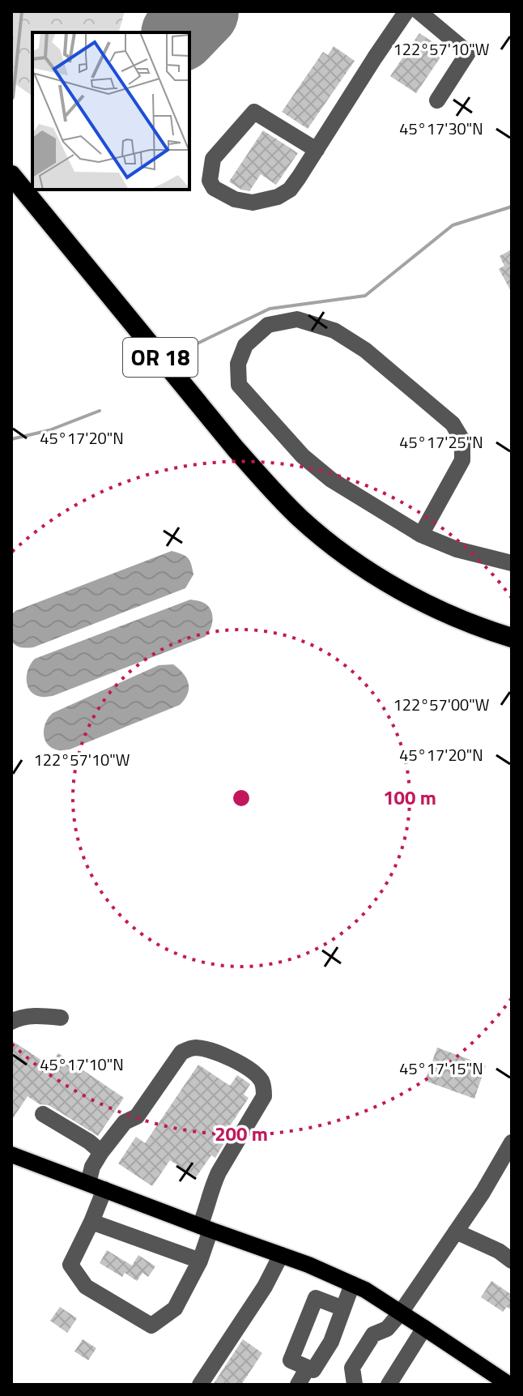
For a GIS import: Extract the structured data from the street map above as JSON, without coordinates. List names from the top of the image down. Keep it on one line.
{"streets":{"highway":["OR 18"]},"coordinates":["122°57'10\"W","45°17'30\"N","45°17'20\"N","45°17'25\"N","122°57'00\"W","45°17'10\"N","45°17'15\"N"],"rings":["100 m","200 m"]}
